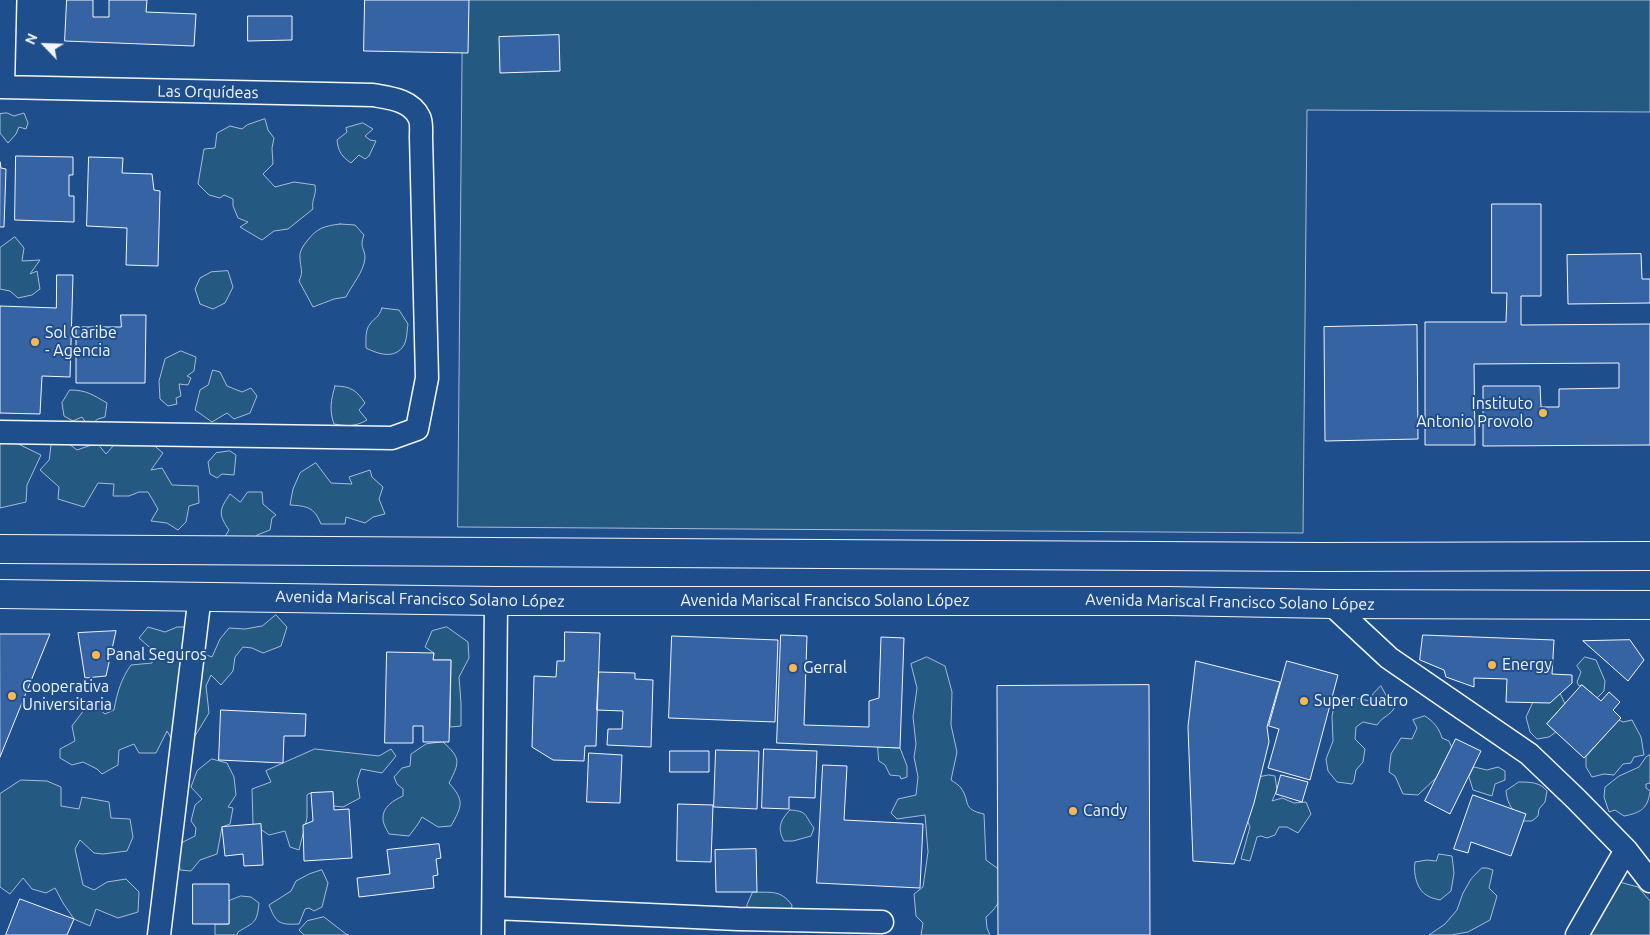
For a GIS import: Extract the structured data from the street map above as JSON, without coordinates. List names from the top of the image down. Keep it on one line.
{"streets":{"main road":["Avenida Mariscal Francisco Solano López"],"street":["Las Orquídeas"]},"places":["Sol Caribe - Agencia","Instituto Antonio Provolo","Panal Seguros","Energy","Gerral","Cooperativa Universitaria","Super Cuatro","Candy"],"north":"top left"}
